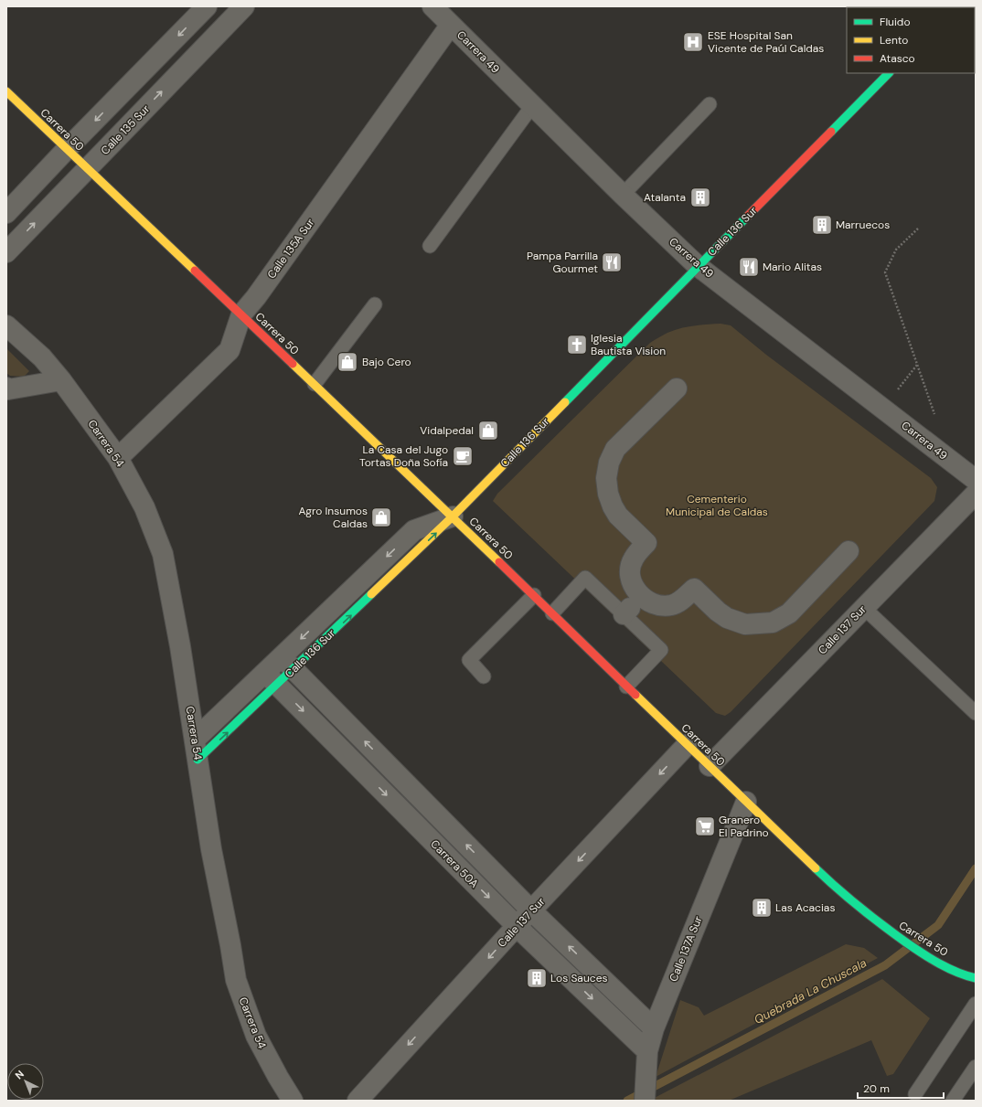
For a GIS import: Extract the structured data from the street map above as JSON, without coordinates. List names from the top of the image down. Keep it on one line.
{"streets":{"main road":["Carrera 50","Calle 136 Sur"],"street":["Carrera 49","Calle 135 Sur","Calle 135A Sur","Carrera 54","Calle 137 Sur","Carrera 50A","Calle 137A Sur"]},"crossings":[["Carrera 49","Calle 136 Sur"],["Carrera 49","Calle 135A Sur"],["Carrera 50","Calle 135 Sur"],["Carrera 50","Calle 136 Sur"],["Carrera 50","Calle 135A Sur"],["Carrera 50","Calle 137 Sur"],["Carrera 50","Calle 137A Sur"],["Calle 136 Sur","Carrera 54"],["Calle 136 Sur","Carrera 50A"],["Calle 135A Sur","Carrera 54"],["Calle 137 Sur","Carrera 50A"],["Carrera 50A","Calle 137A Sur"]],"one_way":["Calle 137 Sur"],"water":["Quebrada La Chuscala"],"parks":["Cementerio Municipal de Caldas"],"places":{"hospital":["ESE Hospital San Vicente de Paúl Caldas"],"building":["Atalanta","Marruecos","Las Acacias","Los Sauces"],"restaurant":["Pampa Parrilla Gourmet","Mario Alitas"],"church":["Iglesia Bautista Vision"],"shop":["Bajo Cero","Vidalpedal","Agro Insumos Caldas"],"cafe":["La Casa del Jugo Tortas Doña Sofía"],"supermarket":["Granero El Padrino"]},"legend":["Fluido","Lento","Atasco"],"scale_bar":"20 m","north":"top left"}
